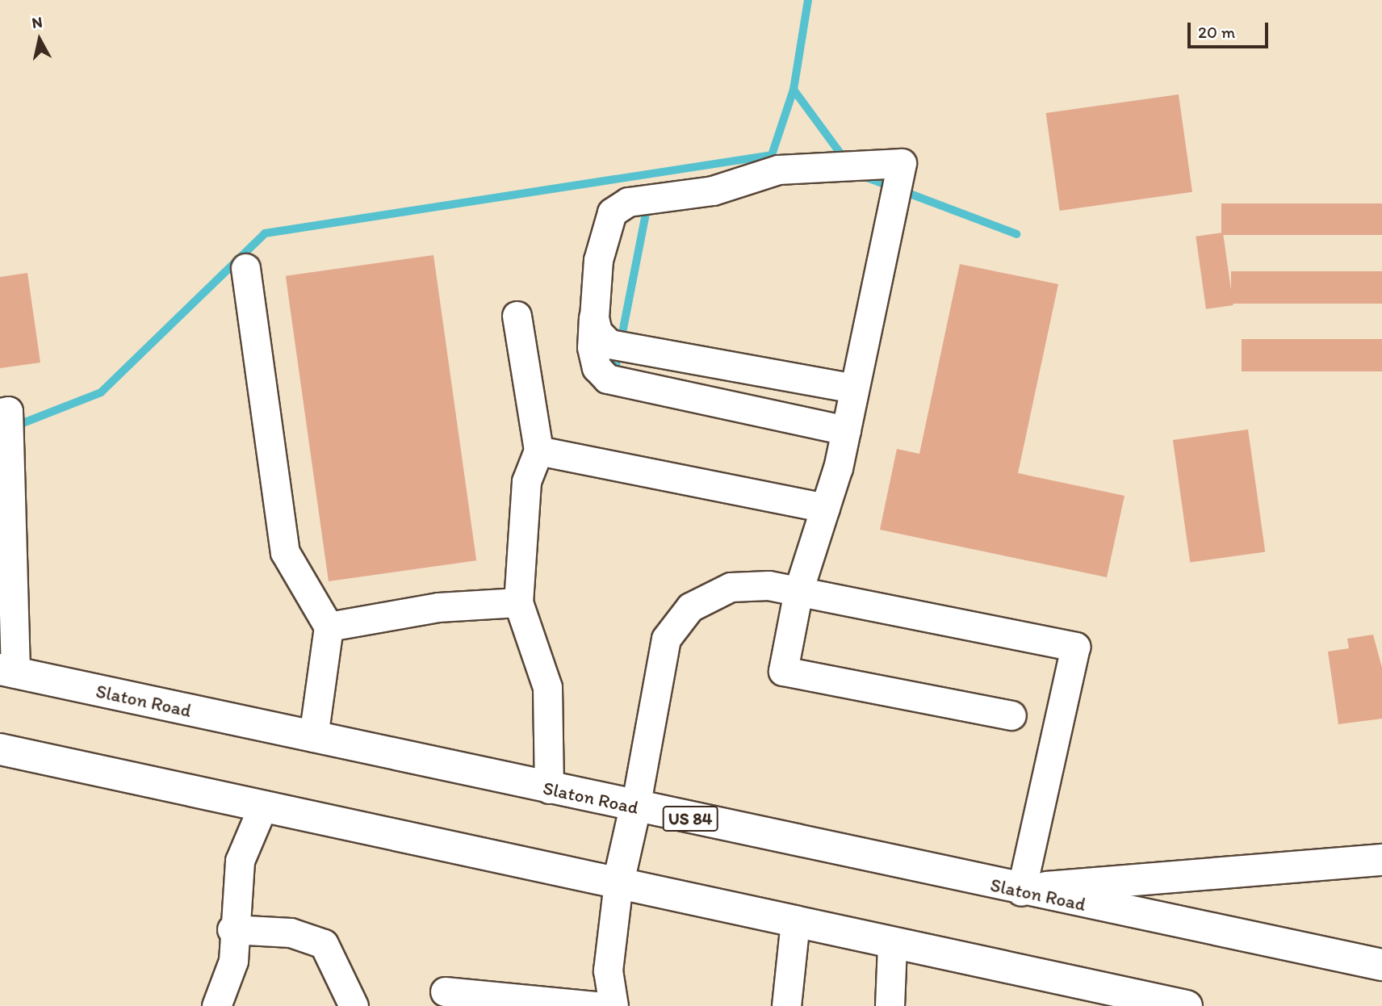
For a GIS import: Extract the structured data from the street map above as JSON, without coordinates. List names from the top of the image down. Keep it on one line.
{"streets":{"highway":["Slaton Road","US 84"]},"scale_bar":"20 m","north":"top"}
